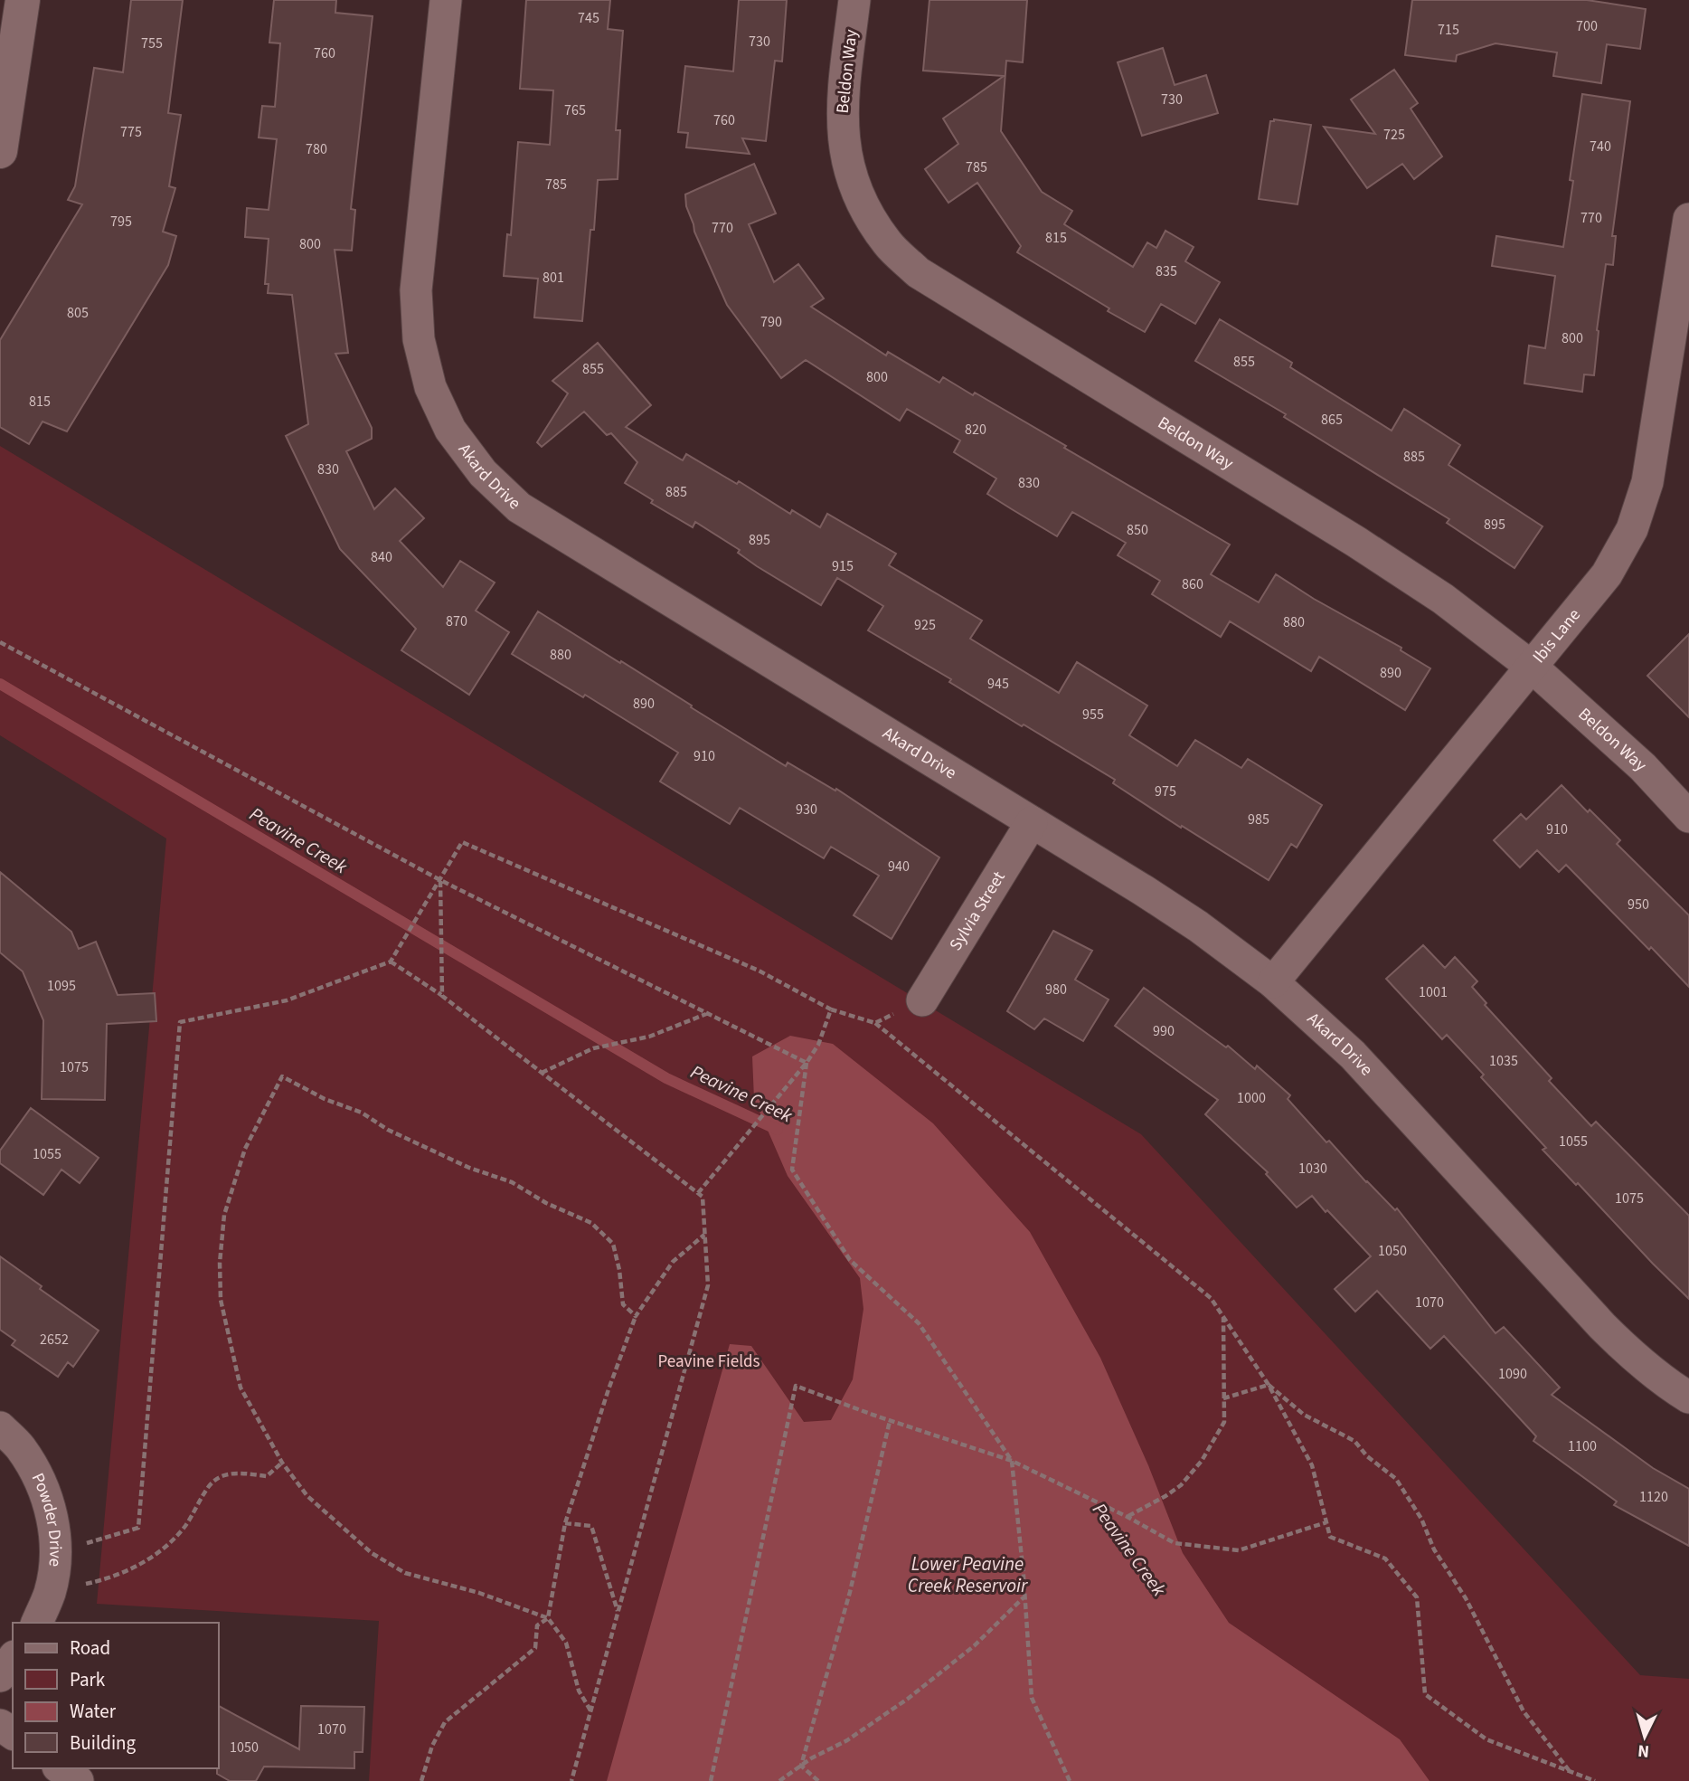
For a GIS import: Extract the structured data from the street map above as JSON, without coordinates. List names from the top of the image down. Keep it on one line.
{"streets":{"street":["Beldon Way","Akard Drive","Ibis Lane","Sylvia Street","Powder Drive"]},"crossings":[["Beldon Way","Ibis Lane"],["Akard Drive","Ibis Lane"],["Akard Drive","Sylvia Street"]],"water":["Peavine Creek","Lower Peavine Creek Reservoir"],"parks":["Peavine Fields"],"house_numbers":["745","700","715","730","755","760","730","765","760","775","725","740","780","785","785","770","795","770","815","800","835","801","805","790","800","855","855","800","815","865","820","885","830","830","885","895","850","895","840","915","860","870","880","925","880","890","945","890","955","910","975","930","985","910","940","950","1095","980","1001","990","1035","1075","1000","1055","1055","1030","1075","1050","1070","2652","1090","1100","1120","1070","1050"],"legend":["Road","Park","Water","Building"],"north":"bottom"}
